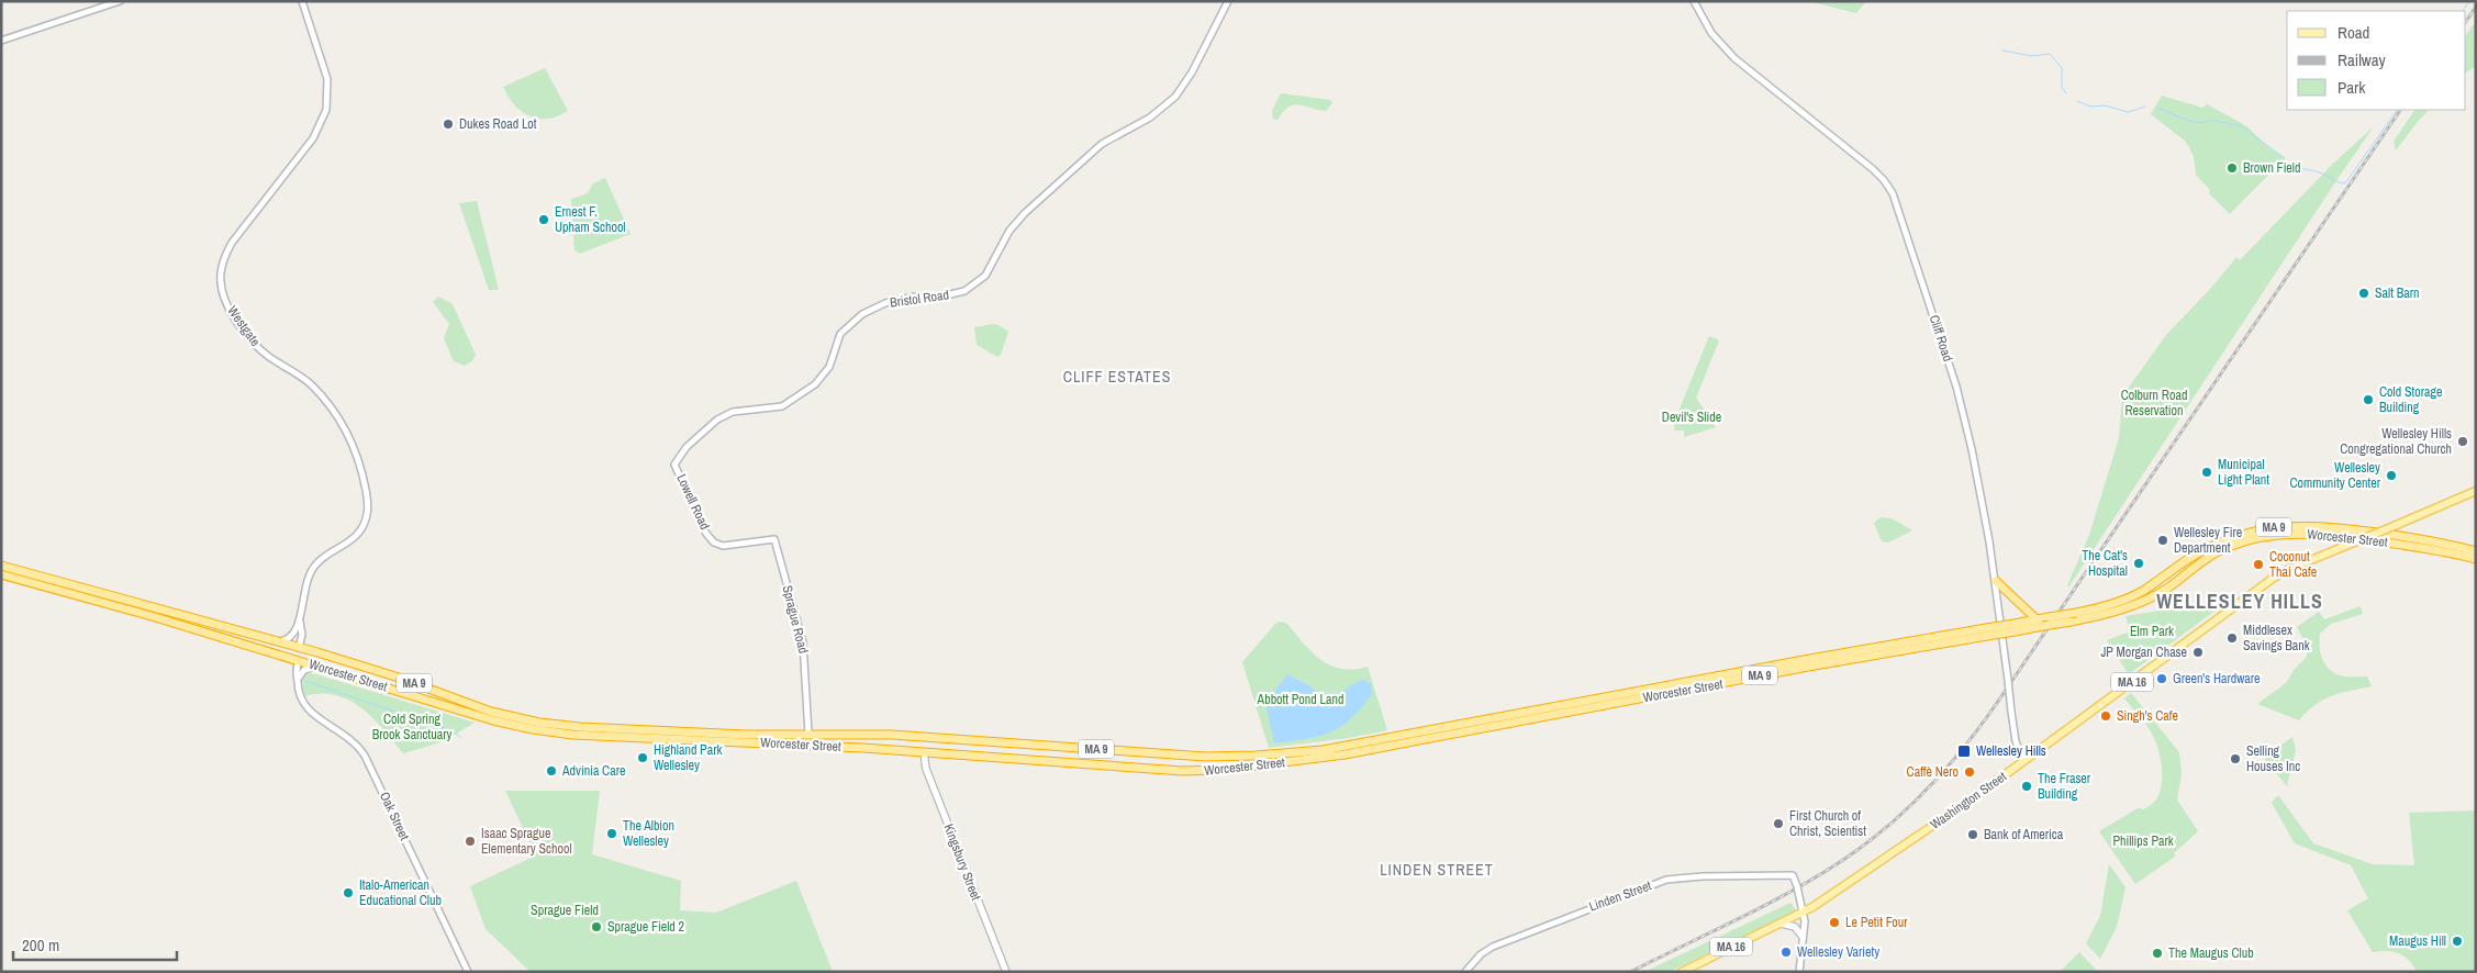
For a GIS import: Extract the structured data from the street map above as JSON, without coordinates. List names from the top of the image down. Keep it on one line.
{"streets":{"highway":["MA 9","Worcester Street"],"main road":["MA 16","Washington Street","Kingsbury Street"],"street":["Bristol Road","Westgate","Cliff Road","Lowell Road","Sprague Road","Oak Street","Linden Street"]},"crossings":[["Bristol Road","Lowell Road"],["Westgate","Worcester Street"],["Cliff Road","Washington Street"],["Lowell Road","Sprague Road"],["Worcester Street","Sprague Road"],["Worcester Street","Oak Street"],["Worcester Street","Kingsbury Street"],["Washington Street","Linden Street"]],"districts":["CLIFF ESTATES","WELLESLEY HILLS","LINDEN STREET"],"parks":["Colburn Road Reservation","Devil's Slide","Elm Park","Abbott Pond Land","Cold Spring Brook Sanctuary","Phillips Park","Sprague Field"],"places":{"other":["Dukes Road Lot","Brown Field","Ernest F. Upham School","Salt Barn","Cold Storage Building","Wellesley Hills Congregational Church","Municipal Light Plant","Wellesley Community Center","Wellesley Fire Department","The Cat's Hospital","Coconut Thai Cafe","Middlesex Savings Bank","JP Morgan Chase","Green's Hardware","Singh's Cafe","Highland Park Wellesley","Selling Houses Inc","Advinia Care","Caffè Nero","The Fraser Building","First Church of Christ, Scientist","The Albion Wellesley","Bank of America","Isaac Sprague Elementary School","Italo-American Educational Club","Le Petit Four","Sprague Field 2","Maugus Hill","Wellesley Variety","The Maugus Club"],"transit":["Wellesley Hills"]},"legend":["Road","Railway","Park"],"scale_bar":"200 m"}
